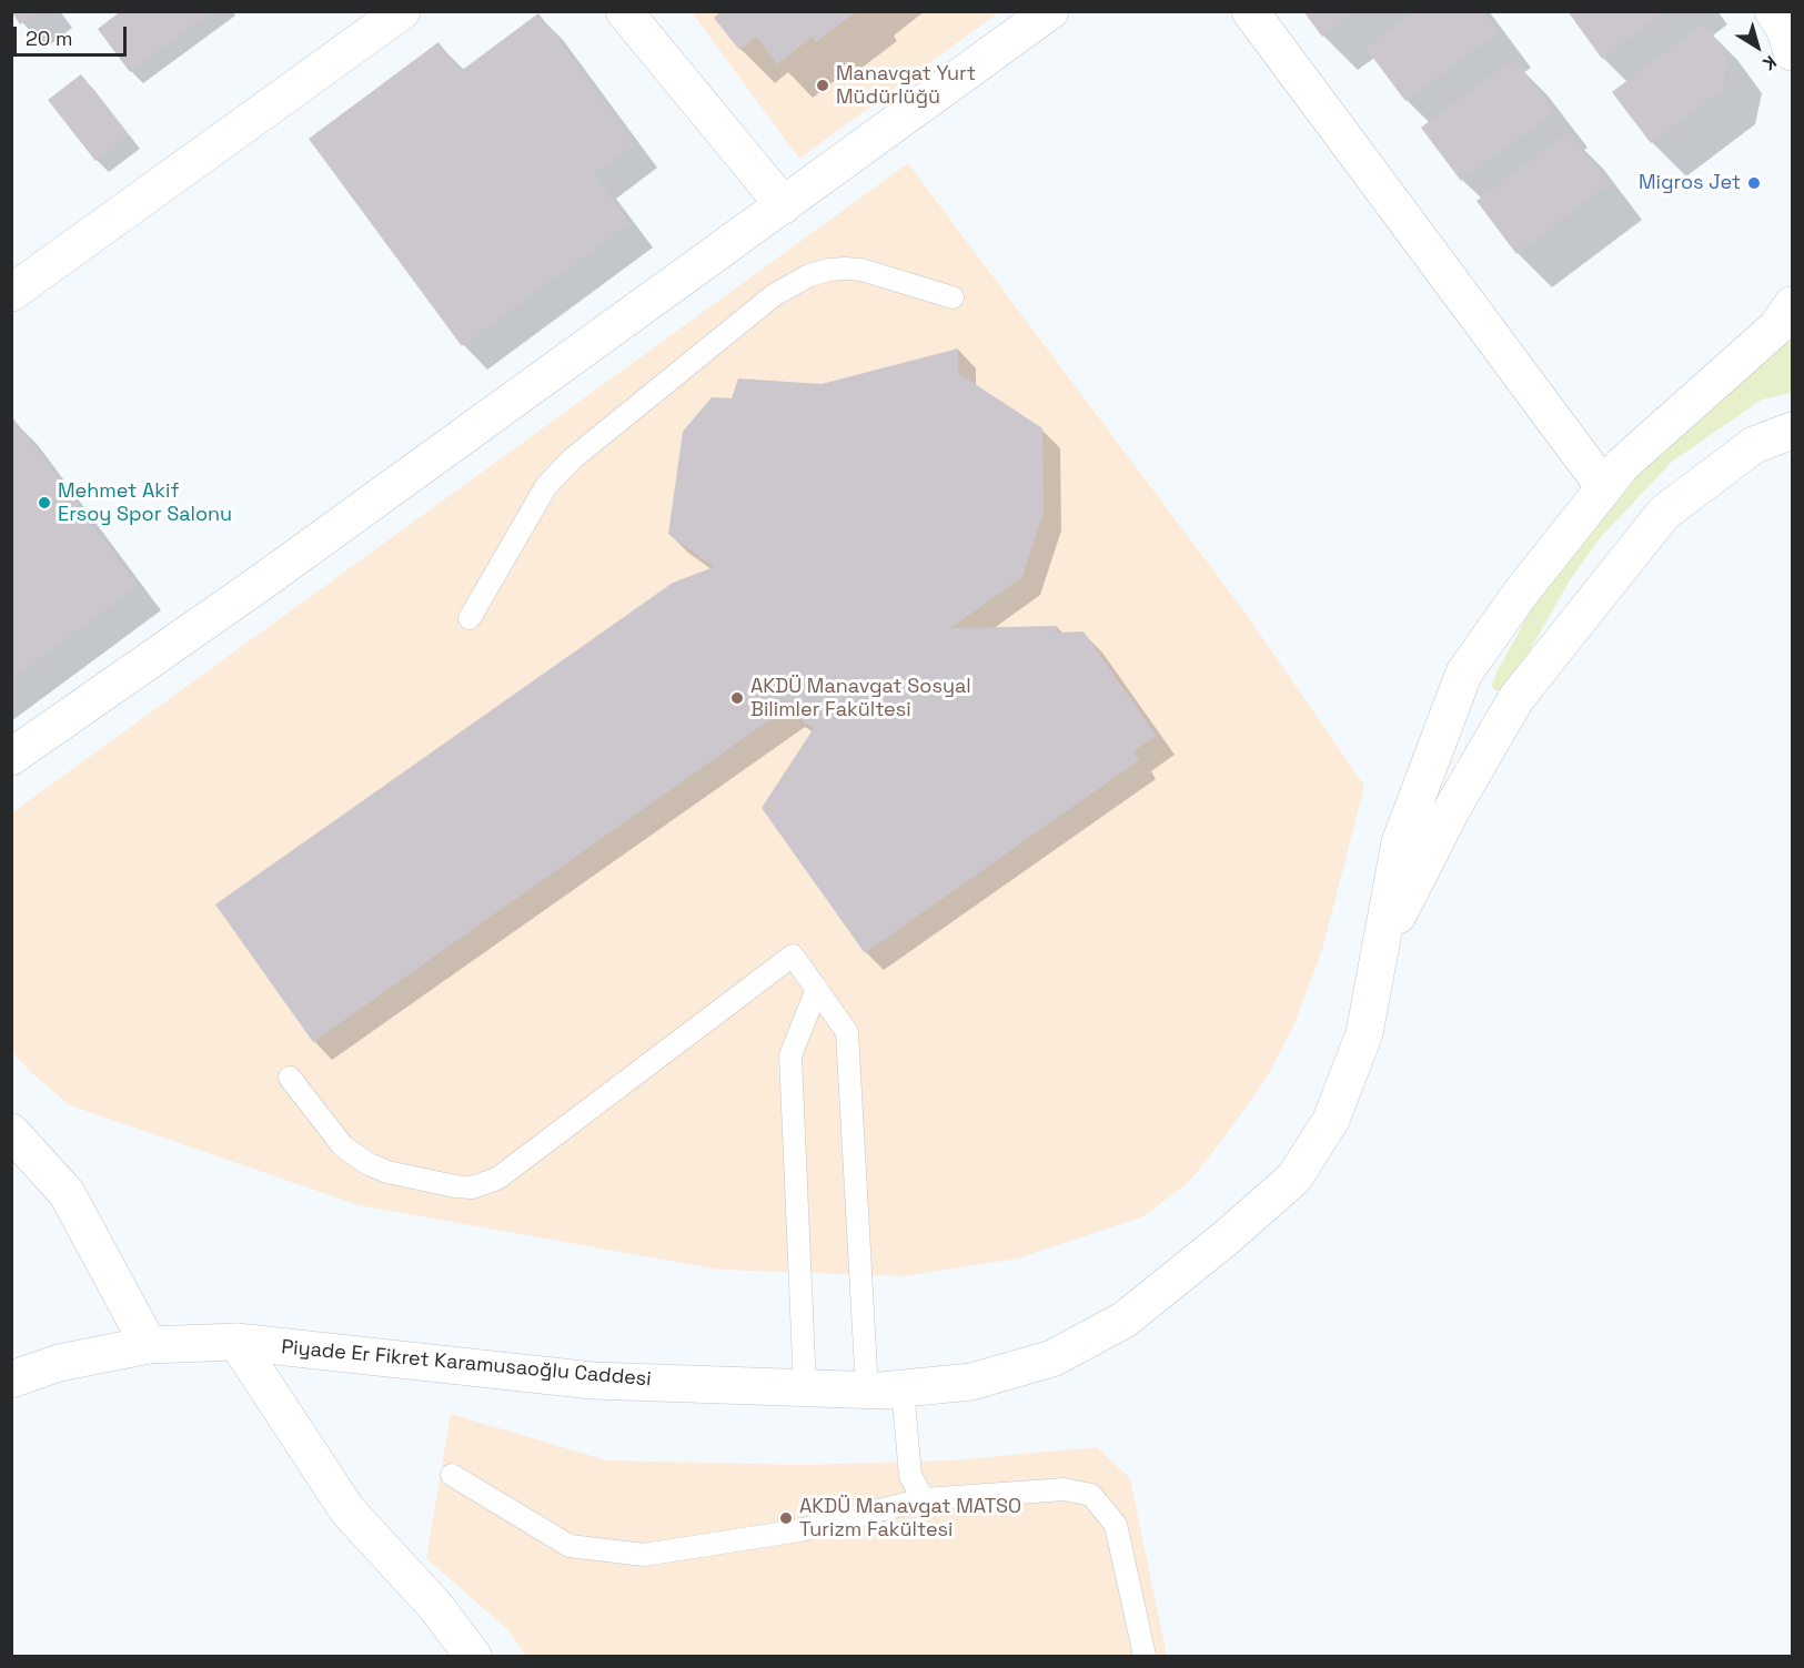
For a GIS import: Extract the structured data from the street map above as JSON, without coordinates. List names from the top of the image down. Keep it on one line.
{"streets":{"street":["Piyade Er Fikret Karamusaoğlu Caddesi"]},"places":["Manavgat Yurt Müdürlüğü","Migros Jet","Mehmet Akif Ersoy Spor Salonu","AKDÜ Manavgat Sosyal Bilimler Fakültesi","AKDÜ Manavgat MATSO Turizm Fakültesi"],"scale_bar":"20 m","north":"bottom right"}
